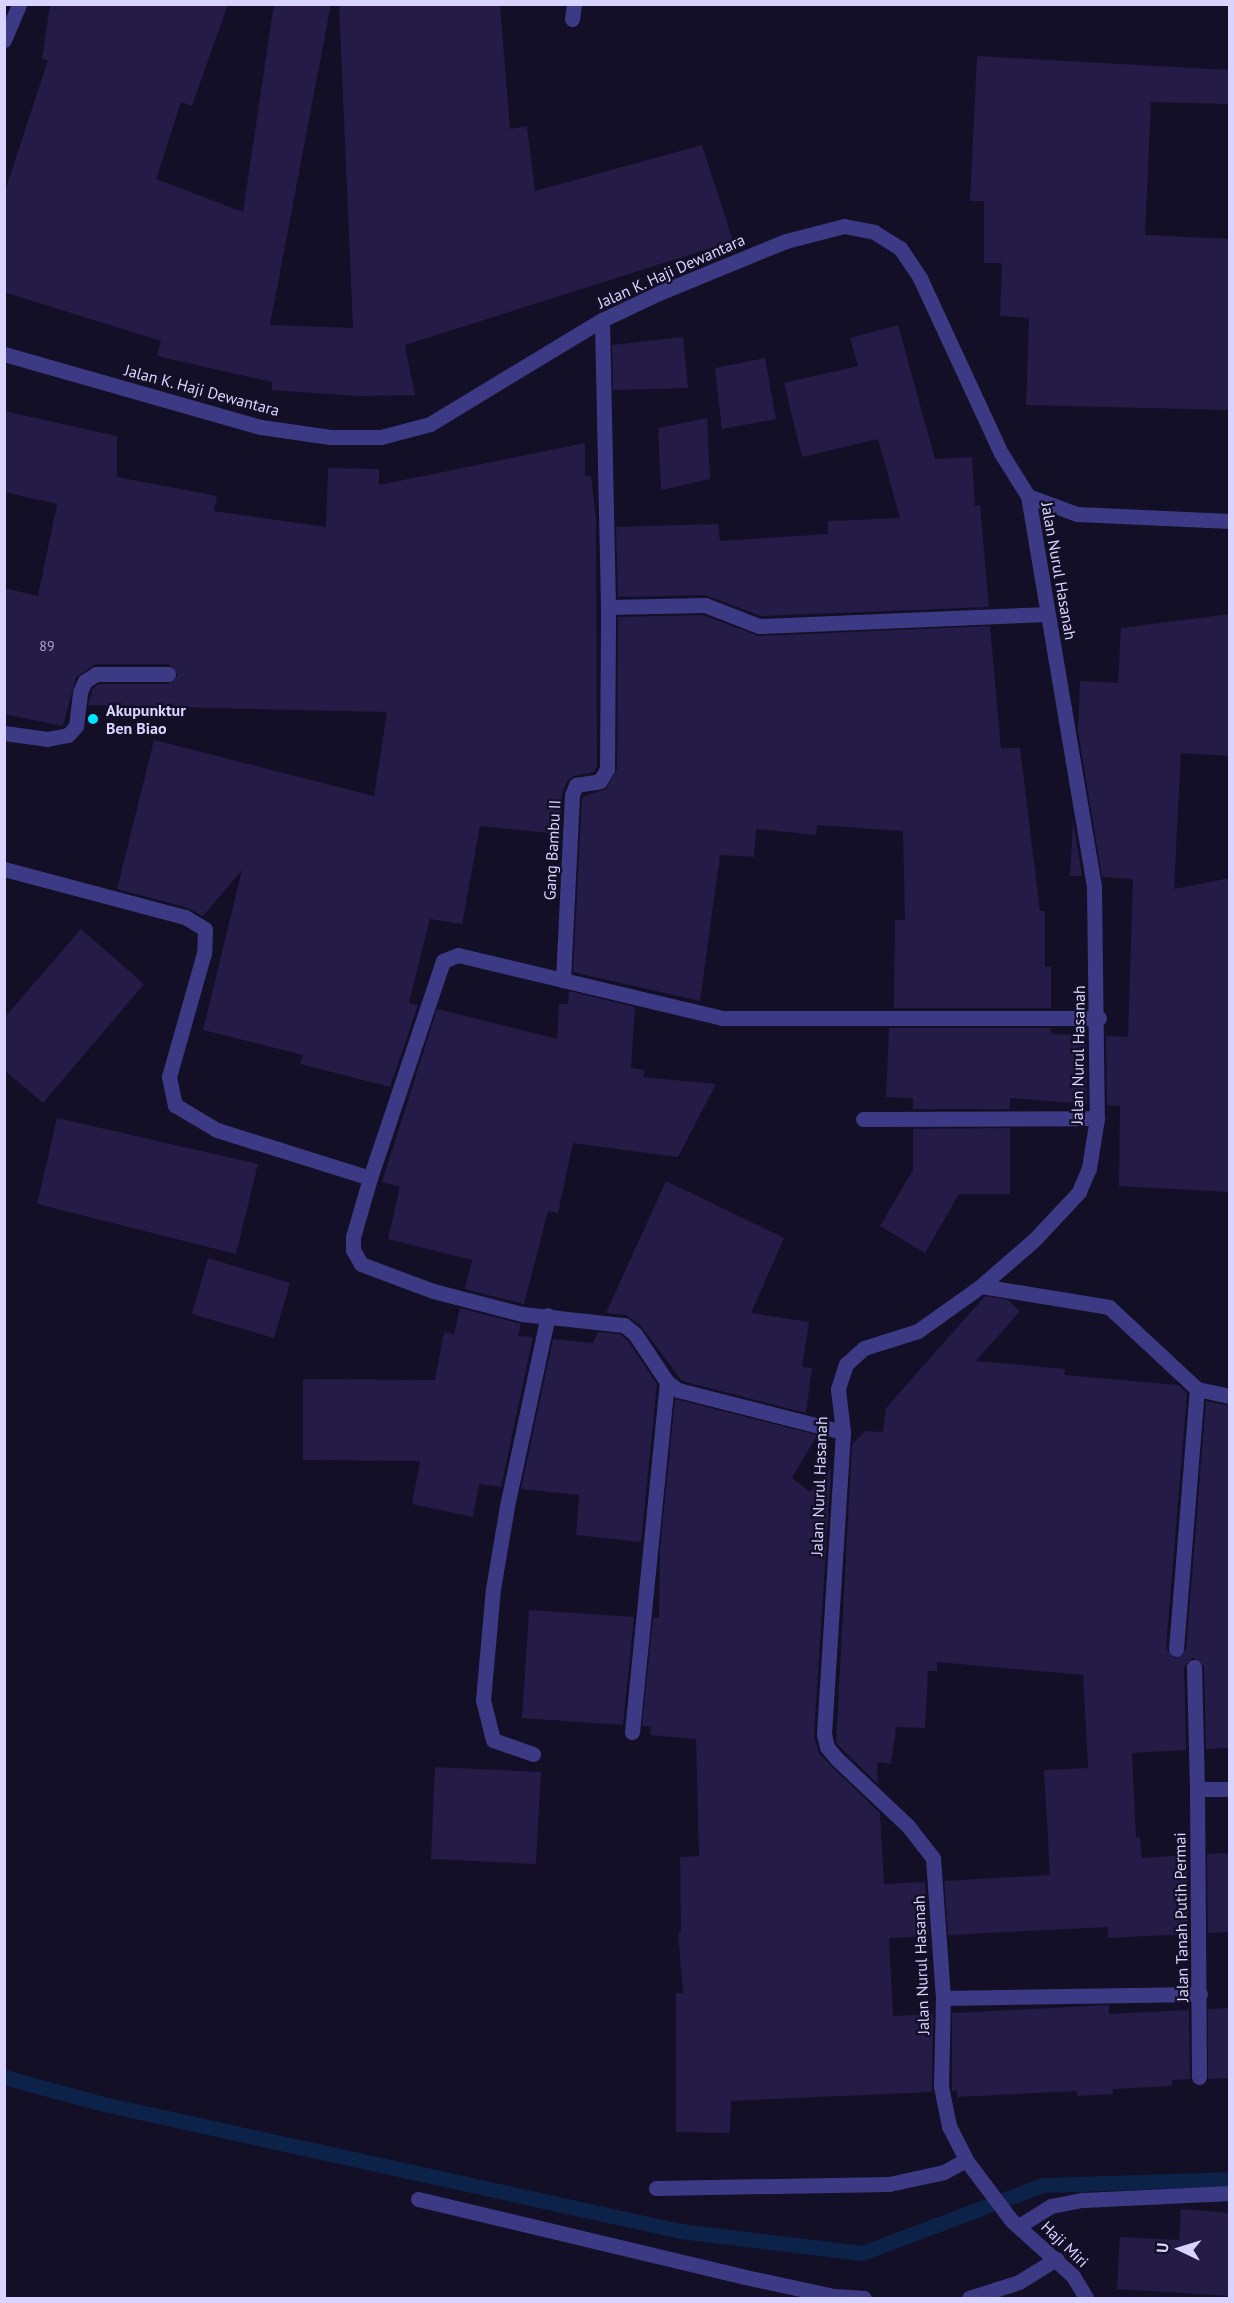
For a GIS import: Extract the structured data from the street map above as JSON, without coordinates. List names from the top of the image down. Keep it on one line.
{"streets":{"street":["Jalan K. Haji Dewantara","Jalan Nurul Hasanah","Gang Bambu II","Jalan Tanah Putih Permai","Haji Miri"]},"crossings":[["Jalan K. Haji Dewantara","Jalan Nurul Hasanah"],["Jalan K. Haji Dewantara","Gang Bambu II"],["Jalan Nurul Hasanah","Haji Miri"]],"places":["Akupunktur Ben Biao"],"house_numbers":["89"],"north":"left"}
